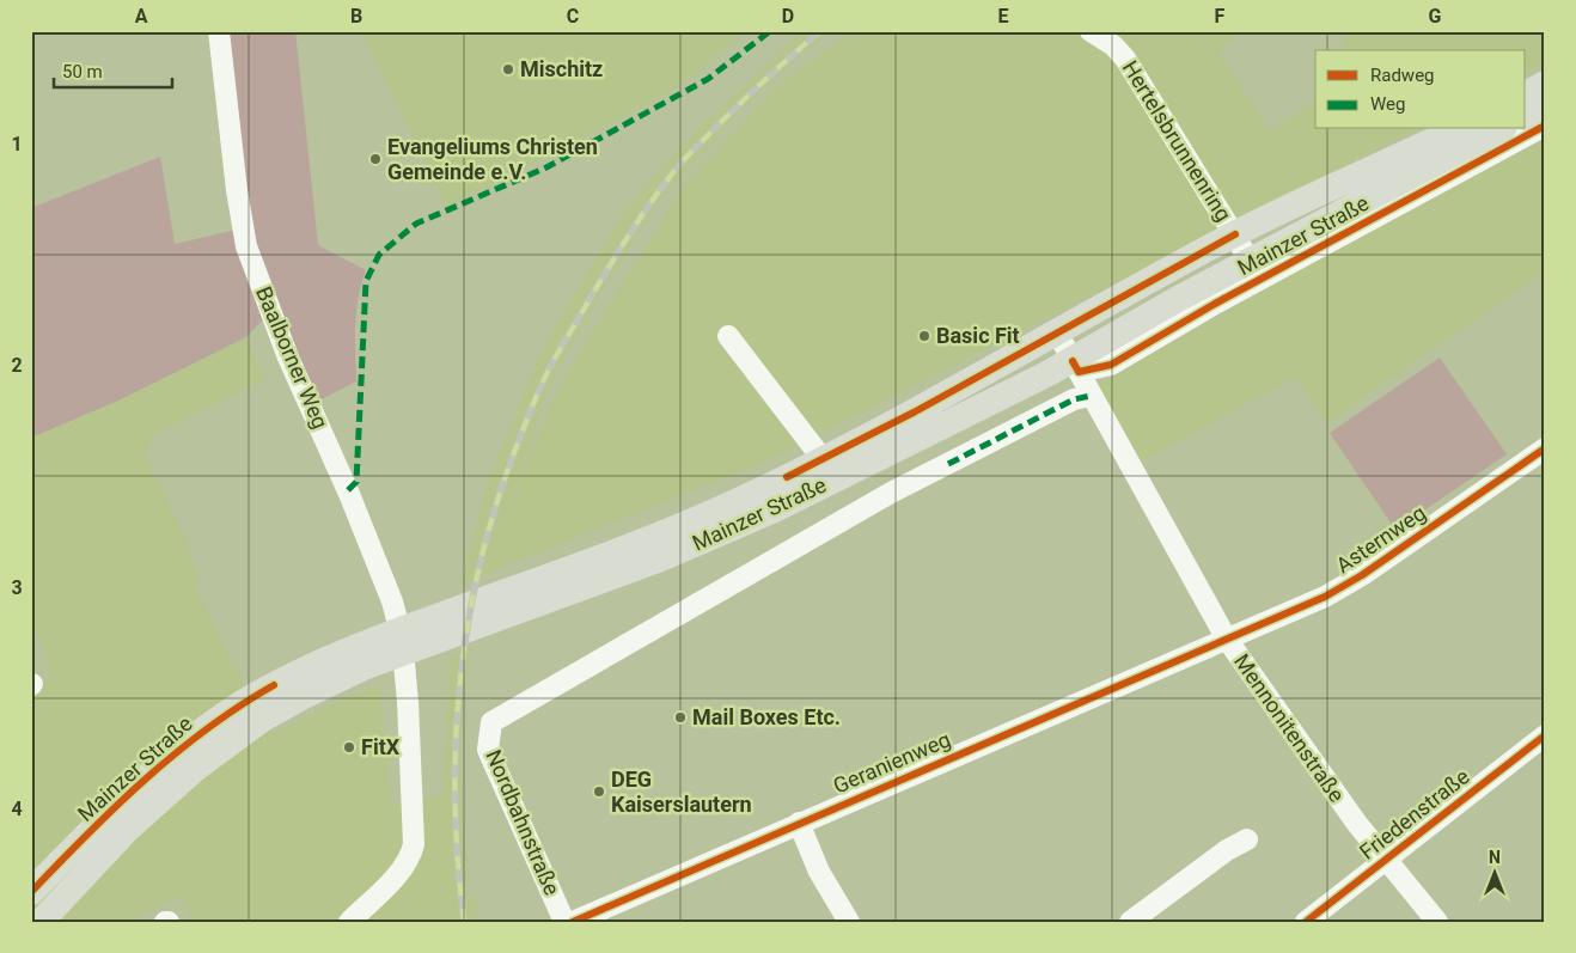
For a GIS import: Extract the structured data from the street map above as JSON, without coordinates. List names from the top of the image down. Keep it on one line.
{"streets":{"main road":["Mainzer Straße"],"street":["Hertelsbrunnenring","Baalborner Weg","Asternweg","Mennonitenstraße","Geranienweg","Friedenstraße","Nordbahnstraße"]},"crossings":[["Hertelsbrunnenring","Mainzer Straße"],["Mainzer Straße","Mennonitenstraße"],["Mainzer Straße","Nordbahnstraße"],["Asternweg","Mennonitenstraße"],["Asternweg","Geranienweg"],["Mennonitenstraße","Geranienweg"],["Mennonitenstraße","Friedenstraße"]],"places":["Mischitz","Evangeliums Christen Gemeinde e.V.","Basic Fit","Mail Boxes Etc.","FitX","DEG Kaiserslautern"],"legend":["Radweg","Weg"],"scale_bar":"50 m","north":"top","grid":{"columns":["A","B","C","D","E","F","G"],"rows":["1","2","3","4"]}}
